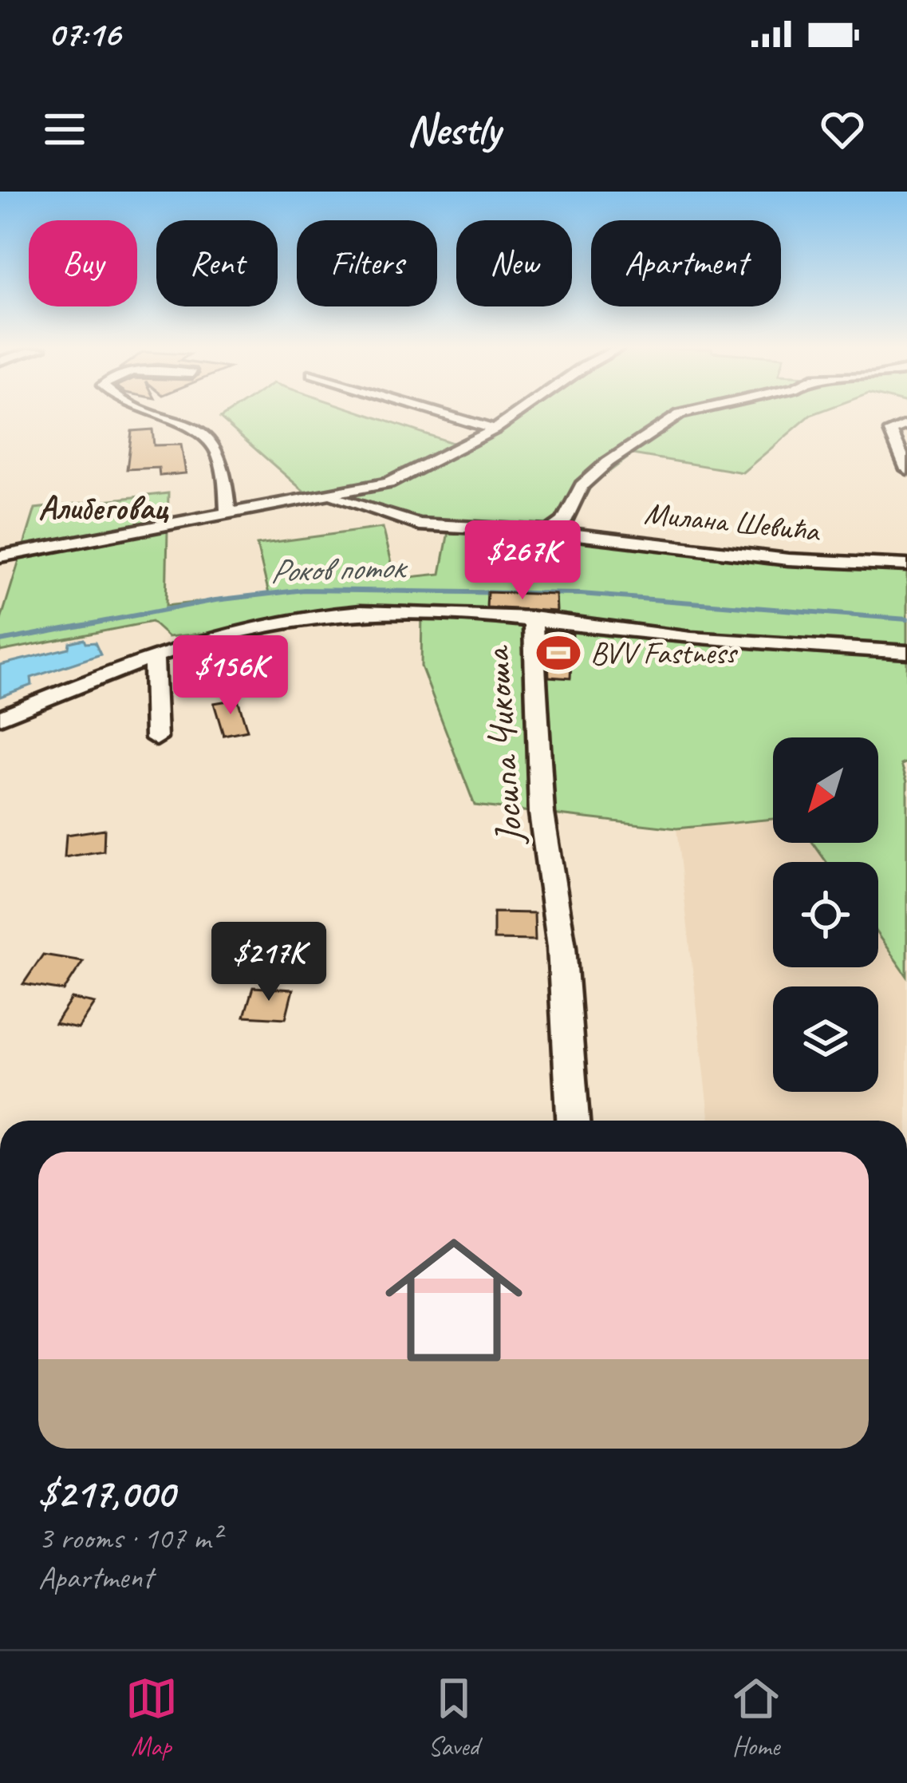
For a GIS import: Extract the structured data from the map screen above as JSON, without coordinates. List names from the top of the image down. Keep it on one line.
{"streets":{"street":["Милана Шевића","Јосипа Чикоша"]},"districts":["Алибеговац"],"water":["Роков поток"],"places":{"sports":["BVV Fastness"]},"north":"bottom left","page":{"status":"07:16","header":"Nestly","chip":["Buy","Rent","Filters","New","Apartment"],"price":["$267K","$156K","$217K"],"list":[{"name":"$217,000","note":"3 rooms · 107 m² · Apartment"}],"tabs":["Map","Saved","Home"]}}
